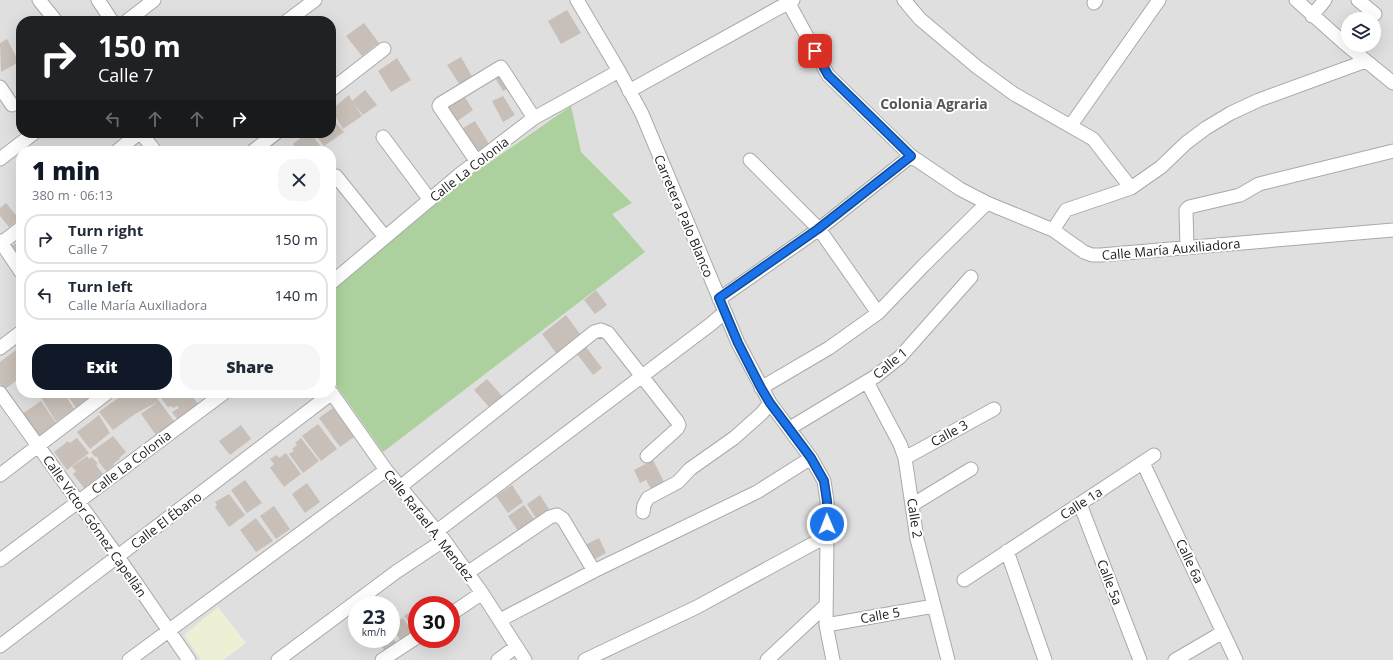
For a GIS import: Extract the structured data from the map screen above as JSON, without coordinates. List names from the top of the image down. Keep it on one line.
{"streets":{"street":["Calle La Colonia","Carretera Palo Blanco","Calle María Auxiliadora","Calle 1","Calle 3","Calle 1a","Calle 2","Calle El Ébano","Calle Rafael A. Mendez","Calle Víctor Gómez Capellán","Calle 6a","Calle 5a","Calle 5"]},"crossings":[["Calle La Colonia","Carretera Palo Blanco"],["Calle La Colonia","Calle Víctor Gómez Capellán"],["Carretera Palo Blanco","Calle 1"],["Carretera Palo Blanco","Calle 5"],["Calle 1","Calle 2"],["Calle 3","Calle 2"],["Calle 1a","Calle 6a"],["Calle 1a","Calle 5a"],["Calle 2","Calle 5"],["Calle El Ébano","Calle Víctor Gómez Capellán"]],"districts":["Colonia Agraria"],"page":{"turn":["150 m","Calle 7"],"heading":["1 min","380 m · 06:13"],"list":[{"name":"Turn right","note":"Calle 7","value":"150 m"},{"name":"Turn left","note":"Calle María Auxiliadora","value":"140 m"}],"buttons":["Exit","Share"],"speed":"23 km/h","limit":"30"}}
